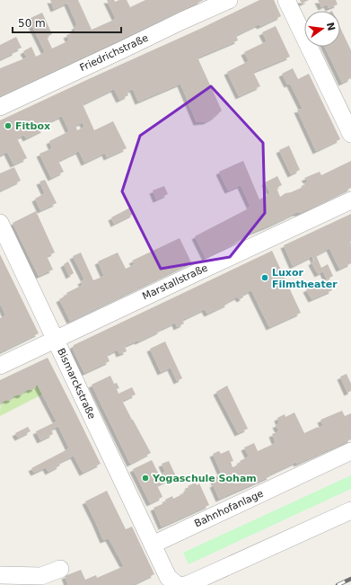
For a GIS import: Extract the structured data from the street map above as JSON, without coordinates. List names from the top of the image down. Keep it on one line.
{"streets":{"street":["Friedrichstraße","Marstallstraße","Bismarckstraße","Bahnhofanlage"]},"crossings":[["Marstallstraße","Bismarckstraße"],["Bismarckstraße","Bahnhofanlage"]],"places":["Fitbox","Luxor Filmtheater","Yogaschule Soham"],"scale_bar":"50 m","north":"right"}
